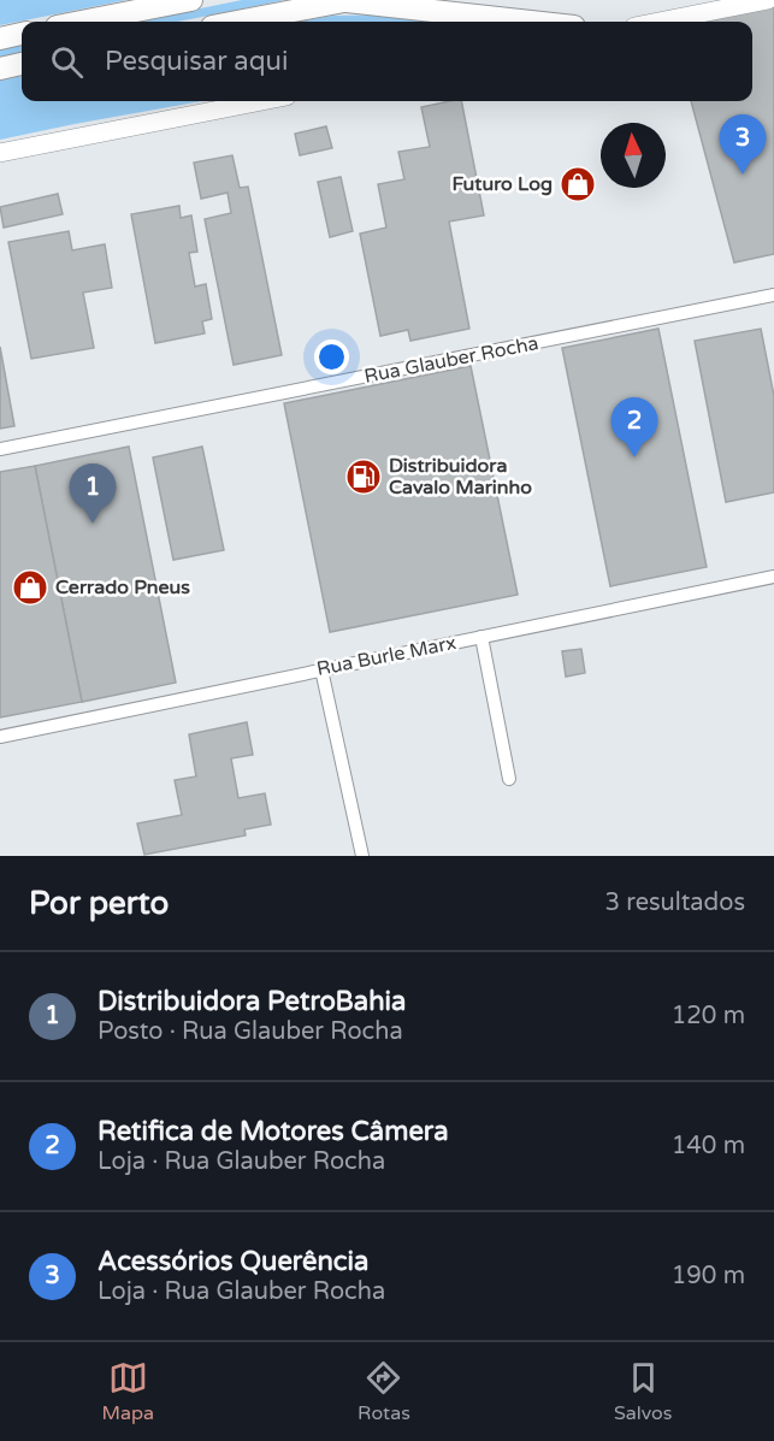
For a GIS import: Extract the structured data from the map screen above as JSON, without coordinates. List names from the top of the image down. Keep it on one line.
{"streets":{"street":["Rua Glauber Rocha","Rua Burle Marx"]},"places":{"shop":["Futuro Log","Cerrado Pneus"],"fuel station":["Distribuidora Cavalo Marinho"]},"north":"top","page":{"search":"Pesquisar aqui","pins":["3","2","1"],"heading":["Por perto","3 resultados"],"list":[{"mark":"1","name":"Distribuidora PetroBahia","note":"Posto · Rua Glauber Rocha","value":"120 m"},{"mark":"2","name":"Retifica de Motores Câmera","note":"Loja · Rua Glauber Rocha","value":"140 m"},{"mark":"3","name":"Acessórios Querência","note":"Loja · Rua Glauber Rocha","value":"190 m"}],"nav":["Mapa","Rotas","Salvos"]}}
